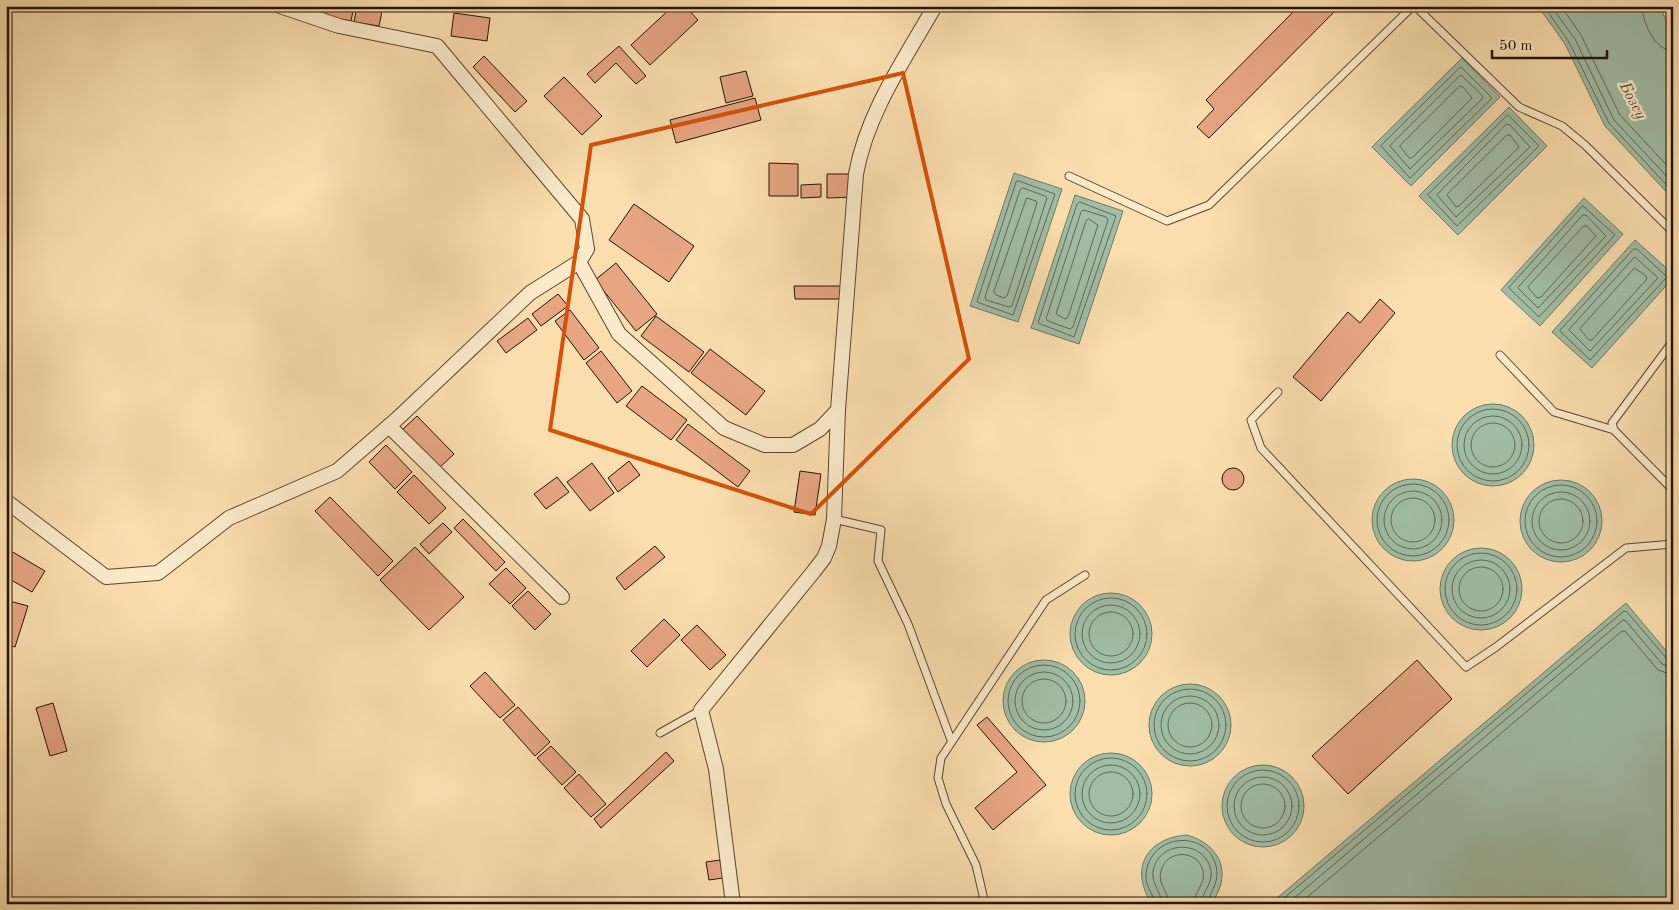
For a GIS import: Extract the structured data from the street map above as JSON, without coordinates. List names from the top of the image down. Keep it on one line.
{"water":["Бозсу"],"scale_bar":"50 m"}
